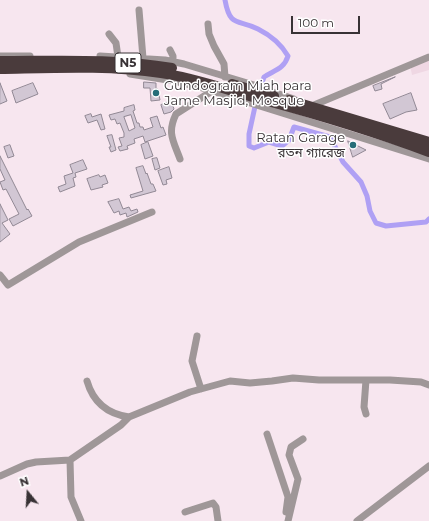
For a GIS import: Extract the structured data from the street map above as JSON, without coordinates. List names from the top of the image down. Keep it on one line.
{"streets":{"highway":["N5"]},"places":["Gundogram Miah para Jame Masjid, Mosque","Ratan Garage রতন গ্যারেজ"],"scale_bar":"100 m","north":"top"}
